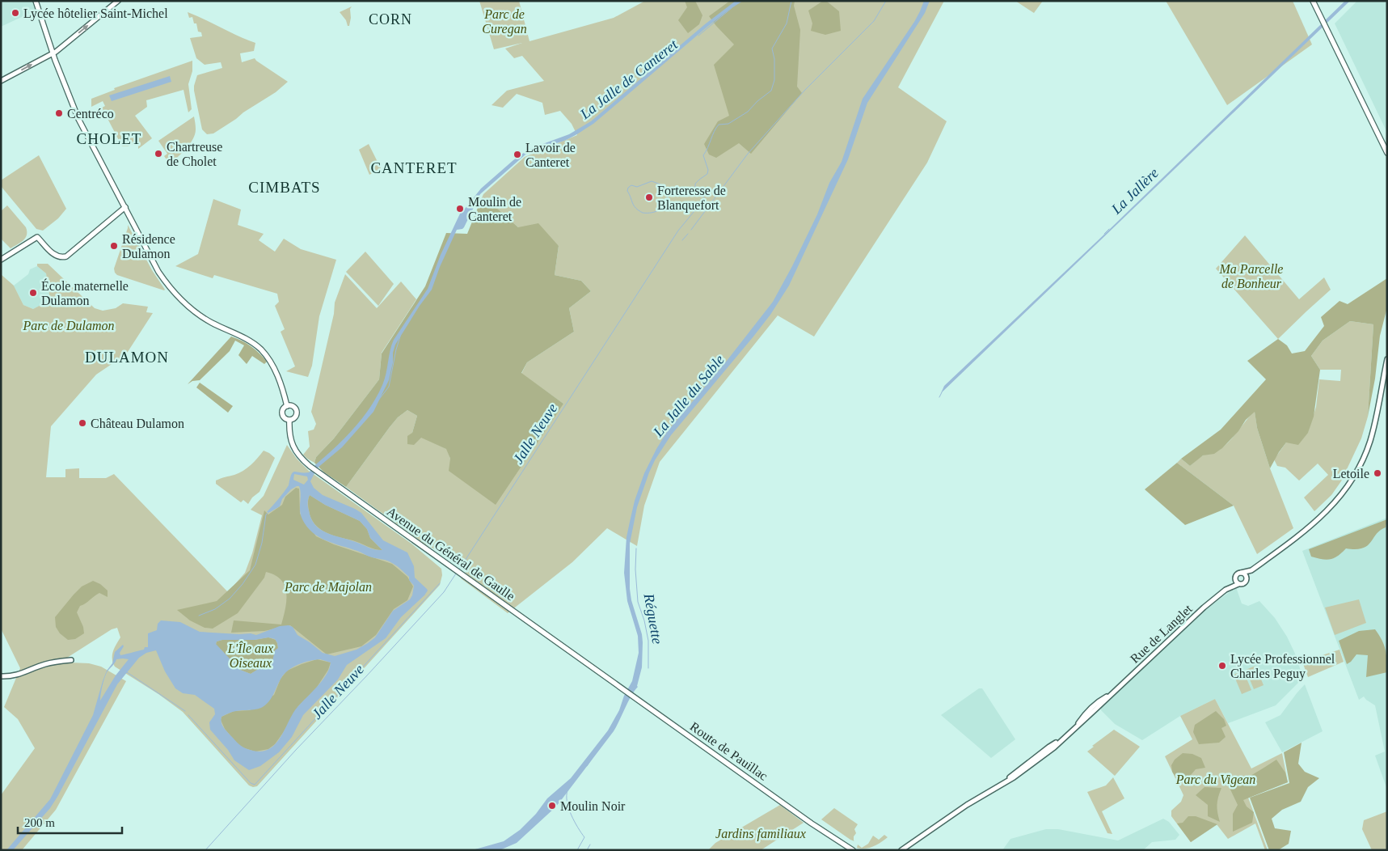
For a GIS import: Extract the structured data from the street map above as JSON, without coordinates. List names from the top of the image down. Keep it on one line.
{"streets":{"main road":["Avenue du Général de Gaulle","Route de Pauillac"],"street":["Rue de Langlet"]},"crossings":[["Avenue du Général de Gaulle","Route de Pauillac"]],"districts":["CORN","CHOLET","CANTERET","CIMBATS","DULAMON"],"water":["La Jalle de Canteret","La Jallère","La Jalle du Sable","Jalle Neuve","Réguette"],"parks":["Parc de Curegan","Ma Parcelle de Bonheur","Parc de Dulamon","Parc de Majolan","L'Île aux Oiseaux","Parc du Vigean","Jardins familiaux"],"places":["Lycée hôtelier Saint-Michel","Centréco","Chartreuse de Cholet","Lavoir de Canteret","Forteresse de Blanquefort","Moulin de Canteret","Résidence Dulamon","École maternelle Dulamon","Château Dulamon","Letoile","Lycée Professionnel Charles Peguy","Moulin Noir"],"scale_bar":"200 m"}
